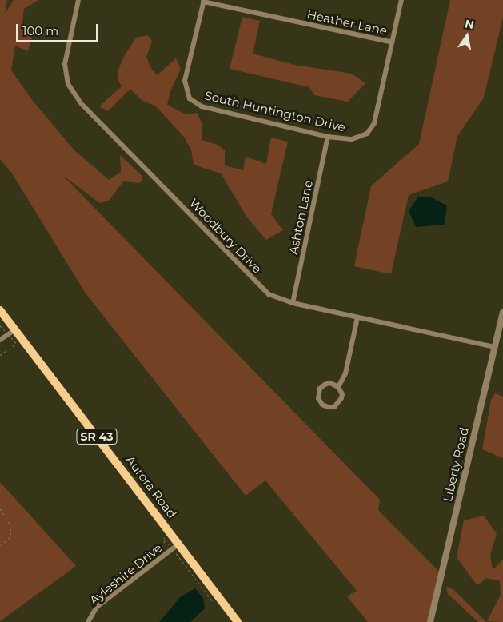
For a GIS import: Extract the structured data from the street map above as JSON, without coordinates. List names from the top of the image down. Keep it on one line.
{"streets":{"main road":["SR 43","Aurora Road"],"street":["Heather Lane","South Huntington Drive","Ashton Lane","Woodbury Drive","Liberty Road","Ayleshire Drive"]},"crossings":[["Heather Lane","South Huntington Drive"],["South Huntington Drive","Ashton Lane"],["Ashton Lane","Woodbury Drive"],["Woodbury Drive","Liberty Road"],["Aurora Road","Ayleshire Drive"]],"scale_bar":"100 m","north":"top"}
